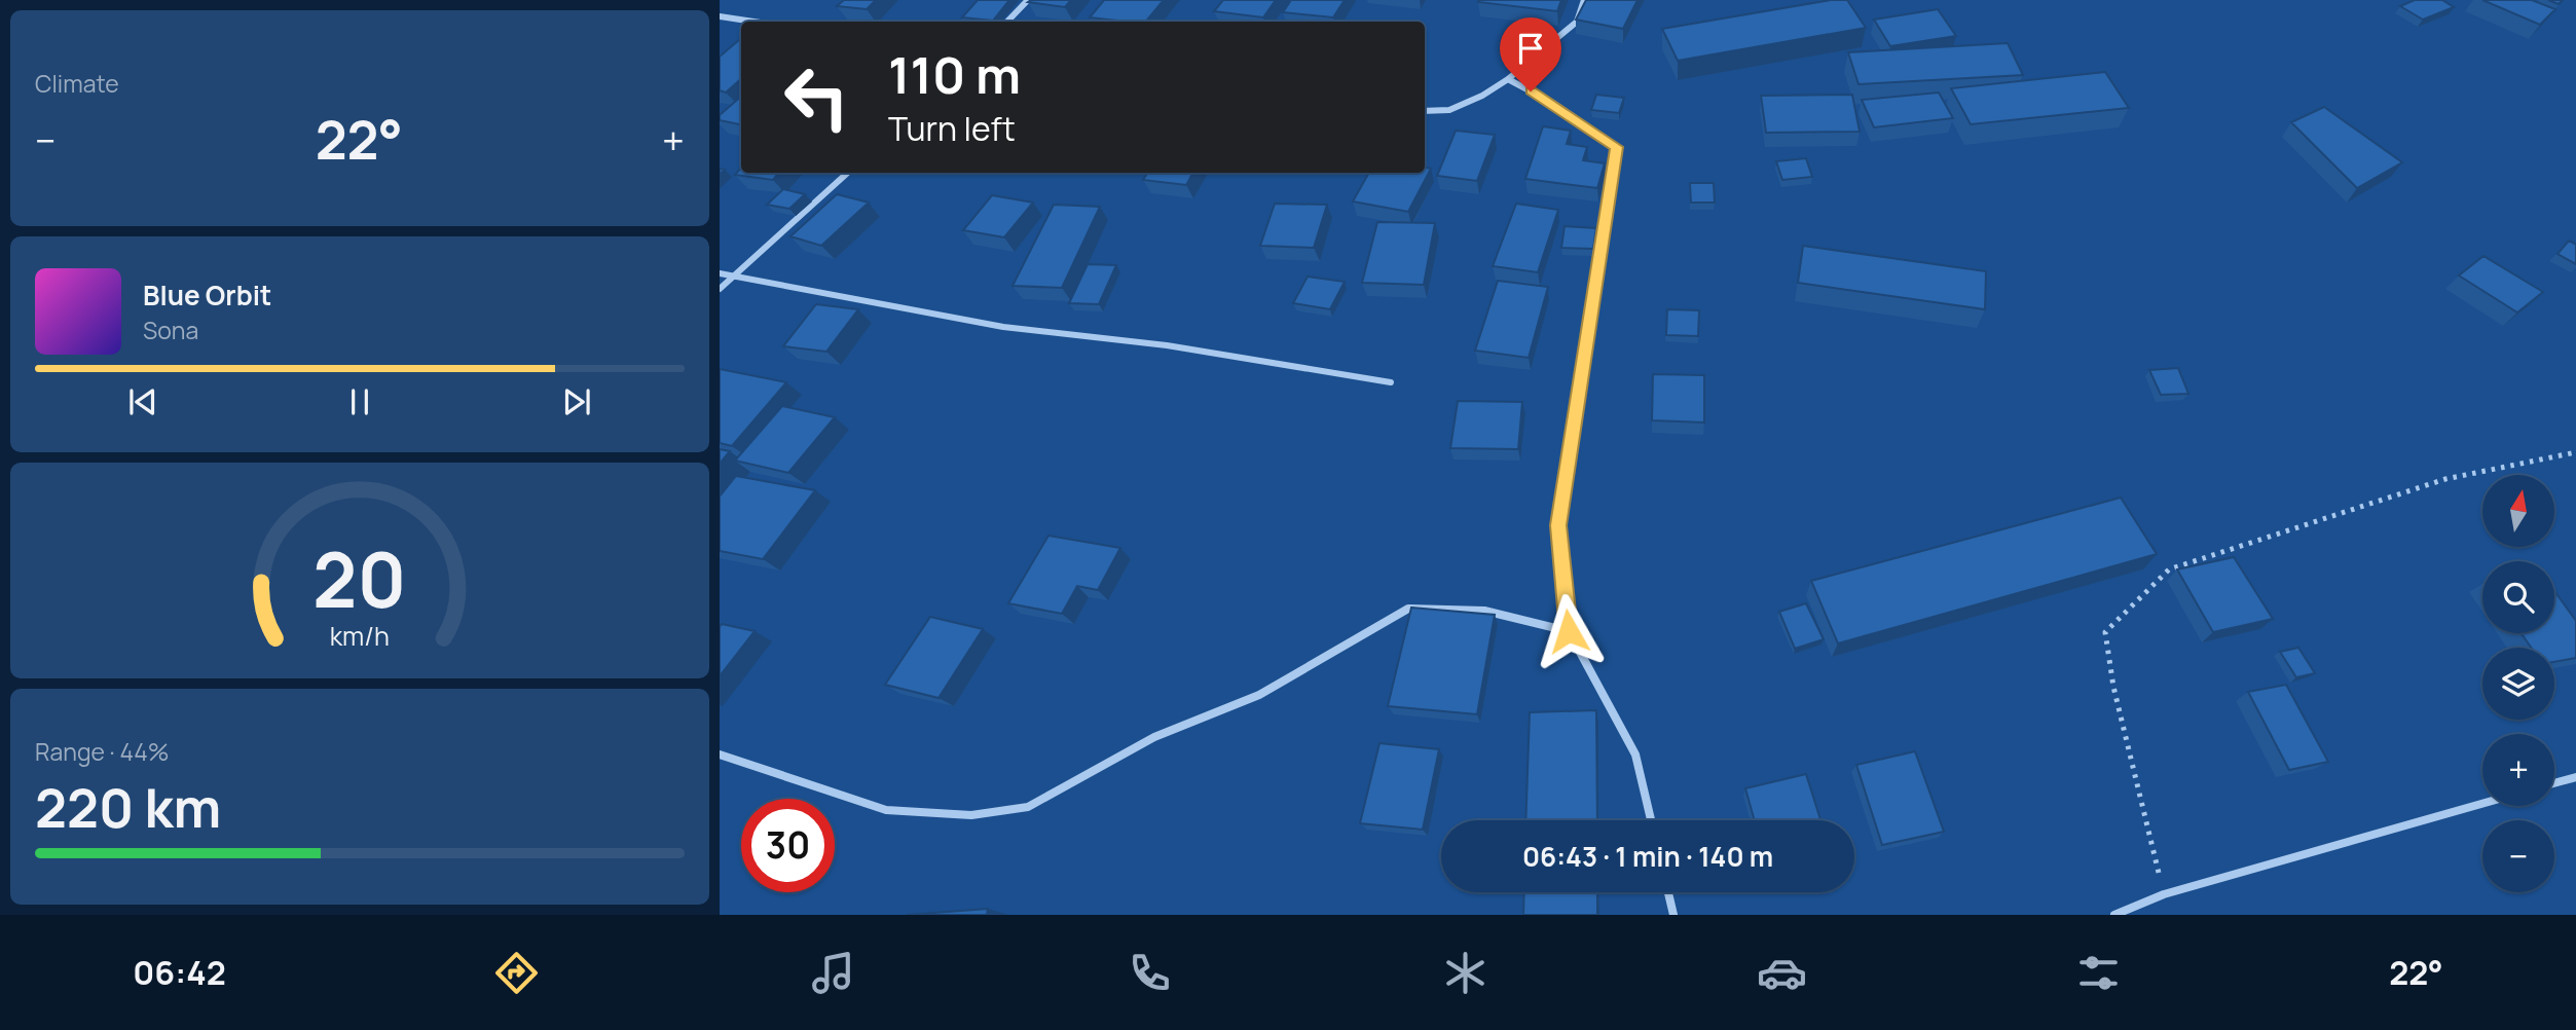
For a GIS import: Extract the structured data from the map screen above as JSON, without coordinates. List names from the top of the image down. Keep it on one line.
{"north":"top","page":{"tile":["Climate",["Range · 44%","220 km"]],"turn":["110 m","Turn left"],"heat":["−","22°","+"],"song":["Blue Orbit","Sona"],"map_buttons":["+","−"],"limit":"30","trip":"06:43 · 1 min · 140 m","tabs":["06:42","22°"],"gauge":["20","km/h"]}}
